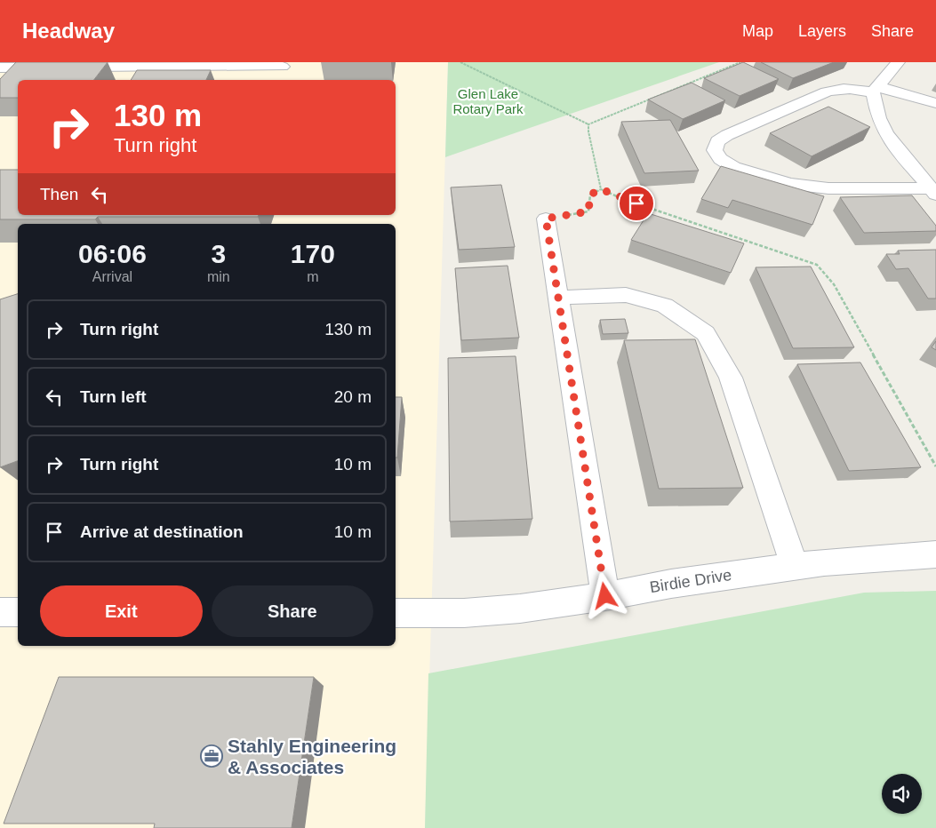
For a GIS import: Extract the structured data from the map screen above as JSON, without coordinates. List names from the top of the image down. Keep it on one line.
{"streets":{"street":["Birdie Drive"]},"parks":["Glen Lake Rotary Park"],"places":{"office":["Stahly Engineering & Associates"]},"page":{"header":"Headway","nav":["Map","Layers","Share"],"turn":["130 m","Turn right"],"then":"Then","eta":["06:06","Arrival","3","min","170","m"],"list":[{"name":"Turn right","value":"130 m"},{"name":"Turn left","value":"20 m"},{"name":"Turn right","value":"10 m"},{"name":"Arrive at destination","value":"10 m"}],"buttons":["Exit","Share"]}}
